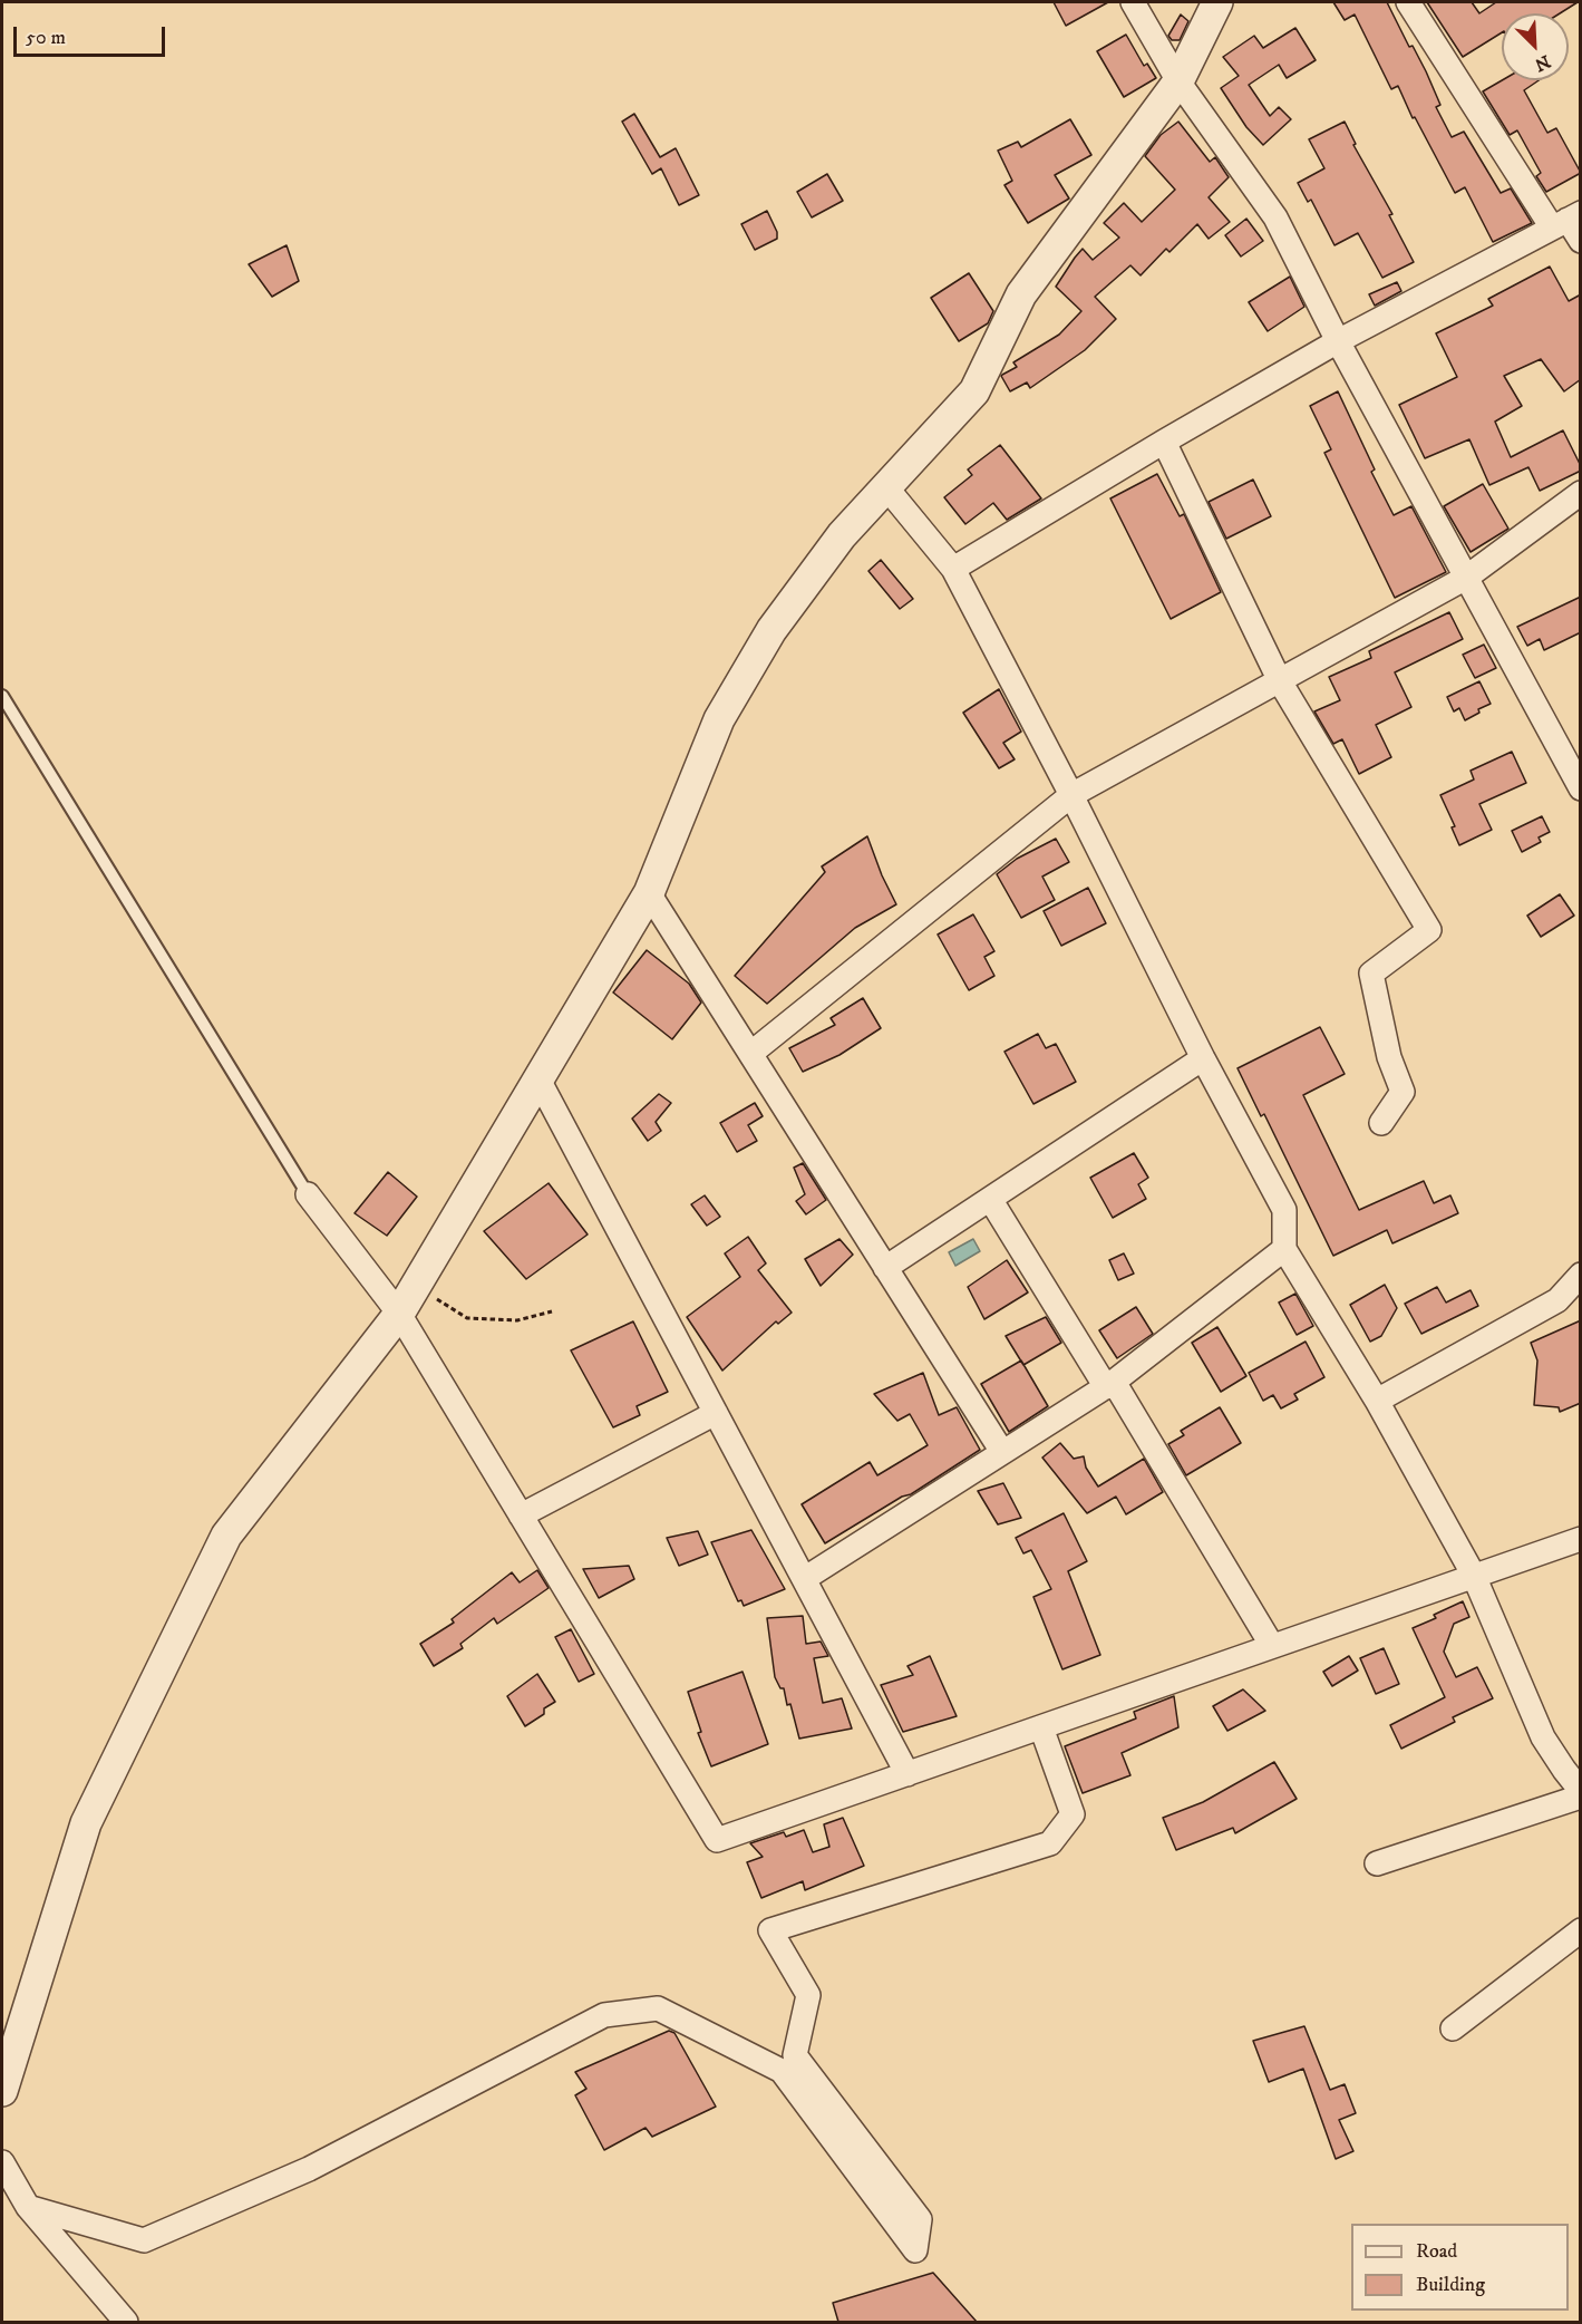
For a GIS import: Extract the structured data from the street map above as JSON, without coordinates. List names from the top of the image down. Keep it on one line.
{"legend":["Road","Building"],"scale_bar":"50 m","north":"bottom right"}
